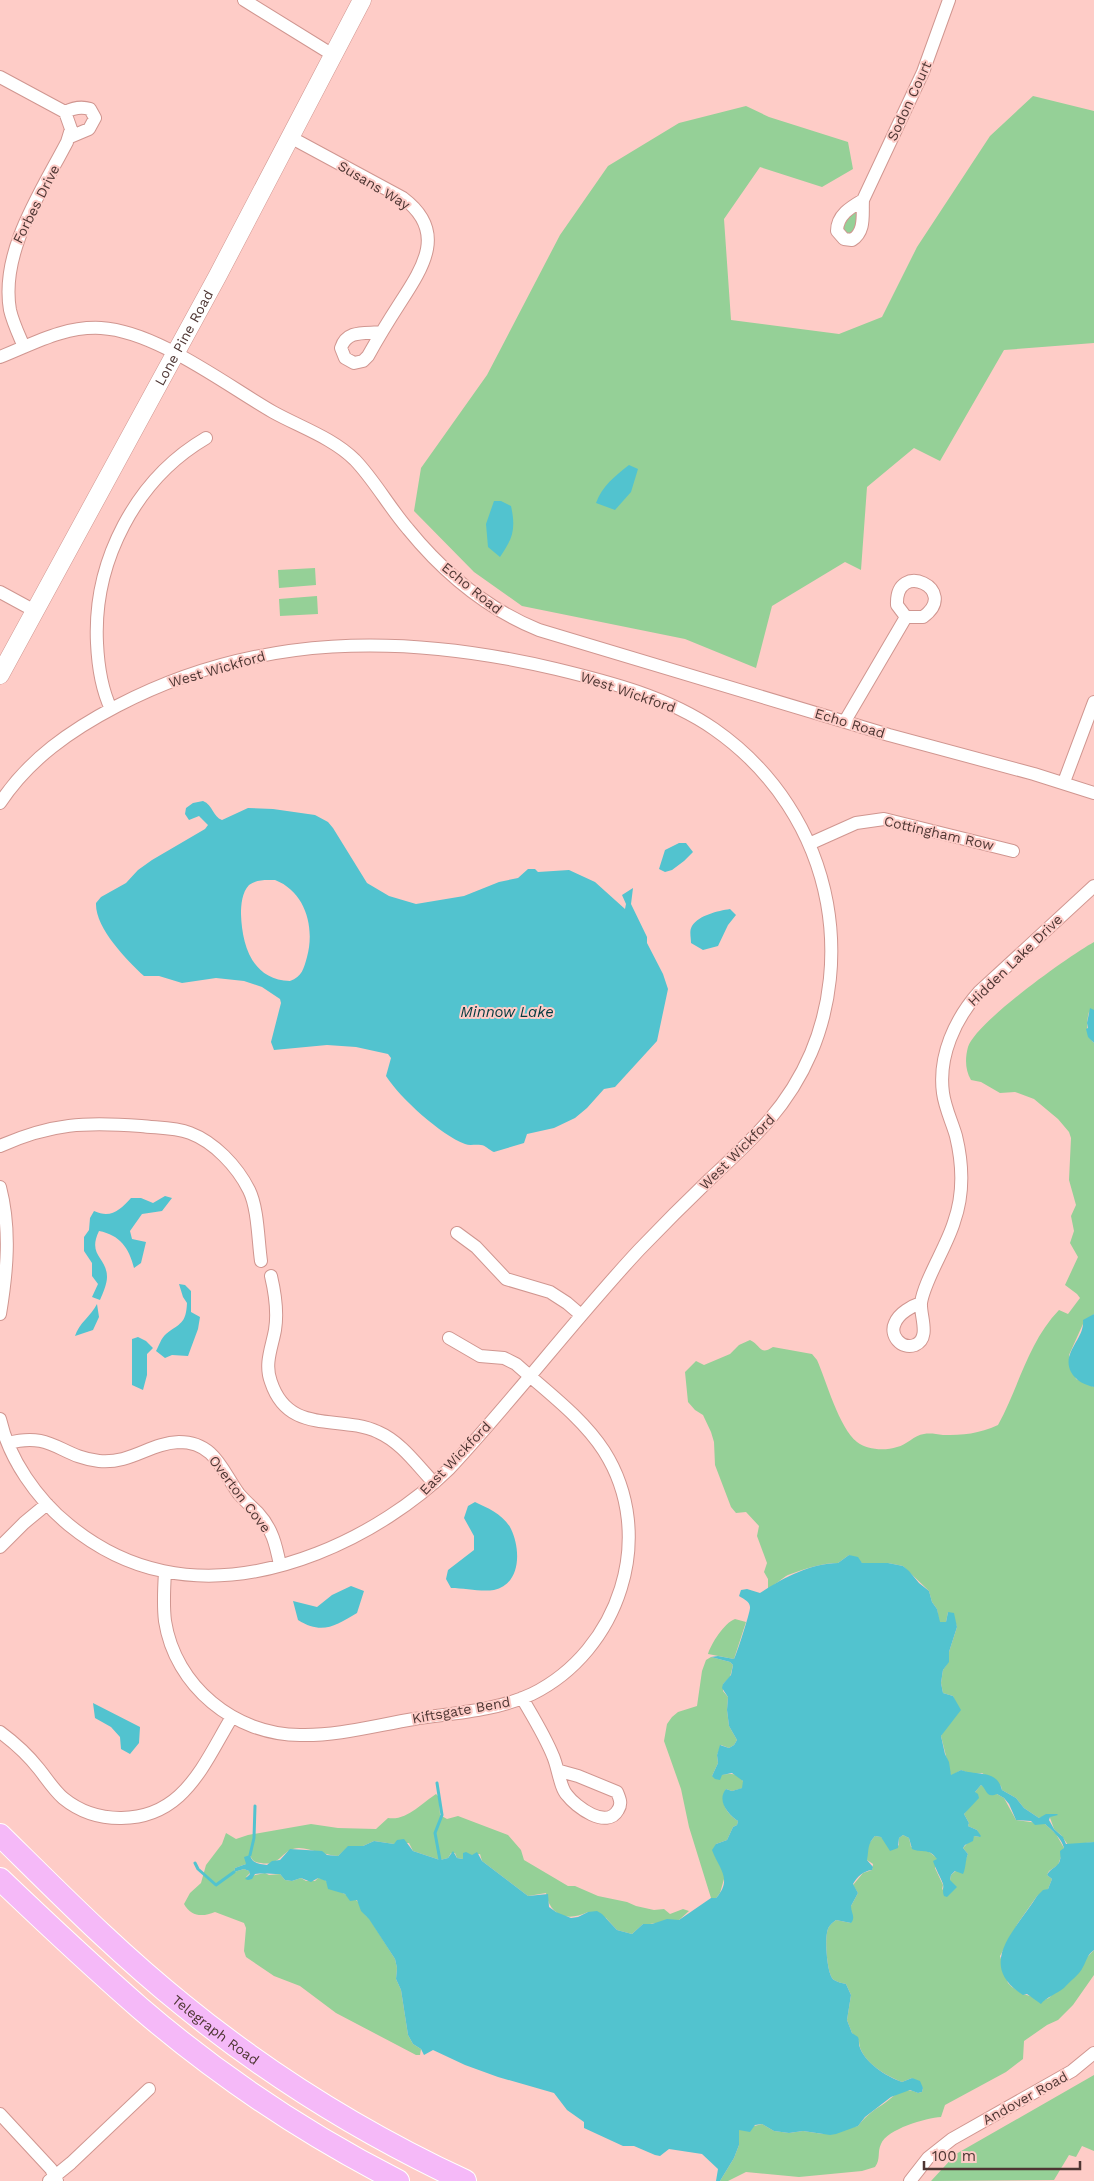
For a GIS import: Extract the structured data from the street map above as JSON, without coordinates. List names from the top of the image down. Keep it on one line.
{"streets":{"highway":["Telegraph Road"],"street":["Sodon Court","Susans Way","Forbes Drive","Lone Pine Road","Echo Road","West Wickford","Cottingham Row","Hidden Lake Drive","East Wickford","Overton Cove","Kiftsgate Bend","Andover Road"]},"crossings":[["Susans Way","Lone Pine Road"],["Forbes Drive","Echo Road"],["Lone Pine Road","Echo Road"],["West Wickford","Cottingham Row"],["West Wickford","East Wickford"],["West Wickford","Kiftsgate Bend"],["East Wickford","Overton Cove"],["East Wickford","Kiftsgate Bend"]],"water":["Minnow Lake"],"scale_bar":"100 m"}
